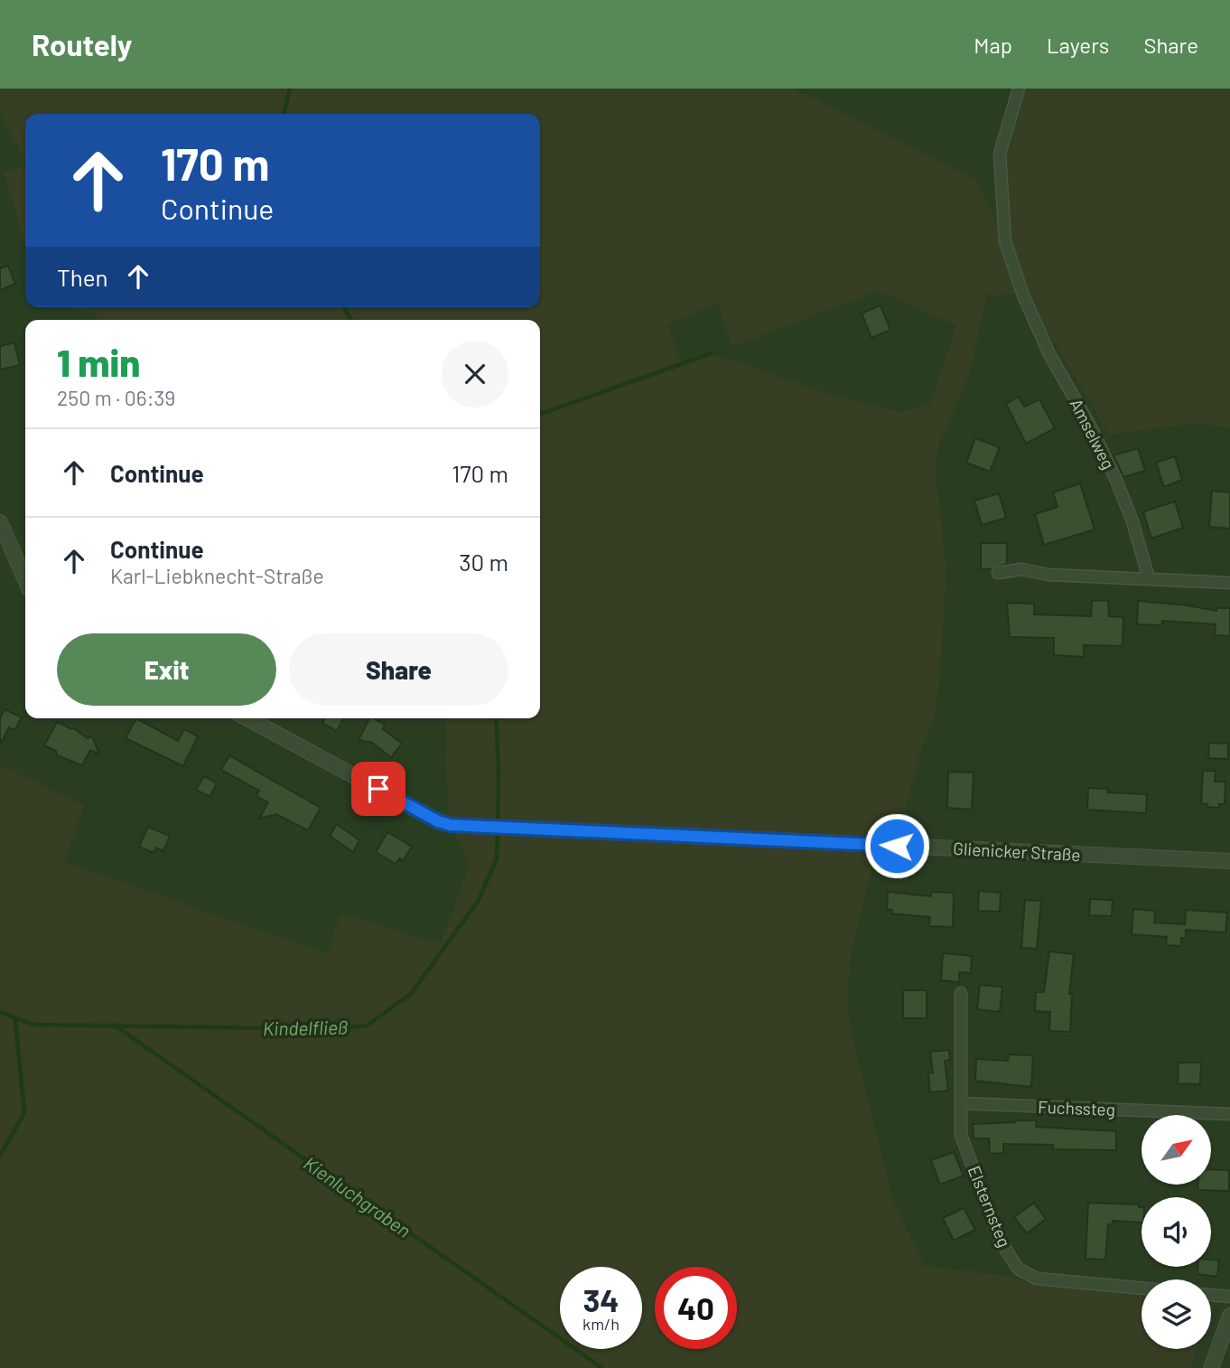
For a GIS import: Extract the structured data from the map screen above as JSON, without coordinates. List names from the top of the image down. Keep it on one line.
{"streets":{"street":["Amselweg","Glienicker Straße","Fuchssteg","Elsternsteg"]},"crossings":[["Fuchssteg","Elsternsteg"]],"water":["Kindelfließ","Kienluchgraben"],"north":"top right","page":{"header":"Routely","nav":["Map","Layers","Share"],"turn":["170 m","Continue"],"then":"Then","heading":["1 min","250 m · 06:39"],"list":[{"name":"Continue","value":"170 m"},{"name":"Continue","note":"Karl-Liebknecht-Straße","value":"30 m"}],"buttons":["Exit","Share"],"speed":"34 km/h","limit":"40"}}
